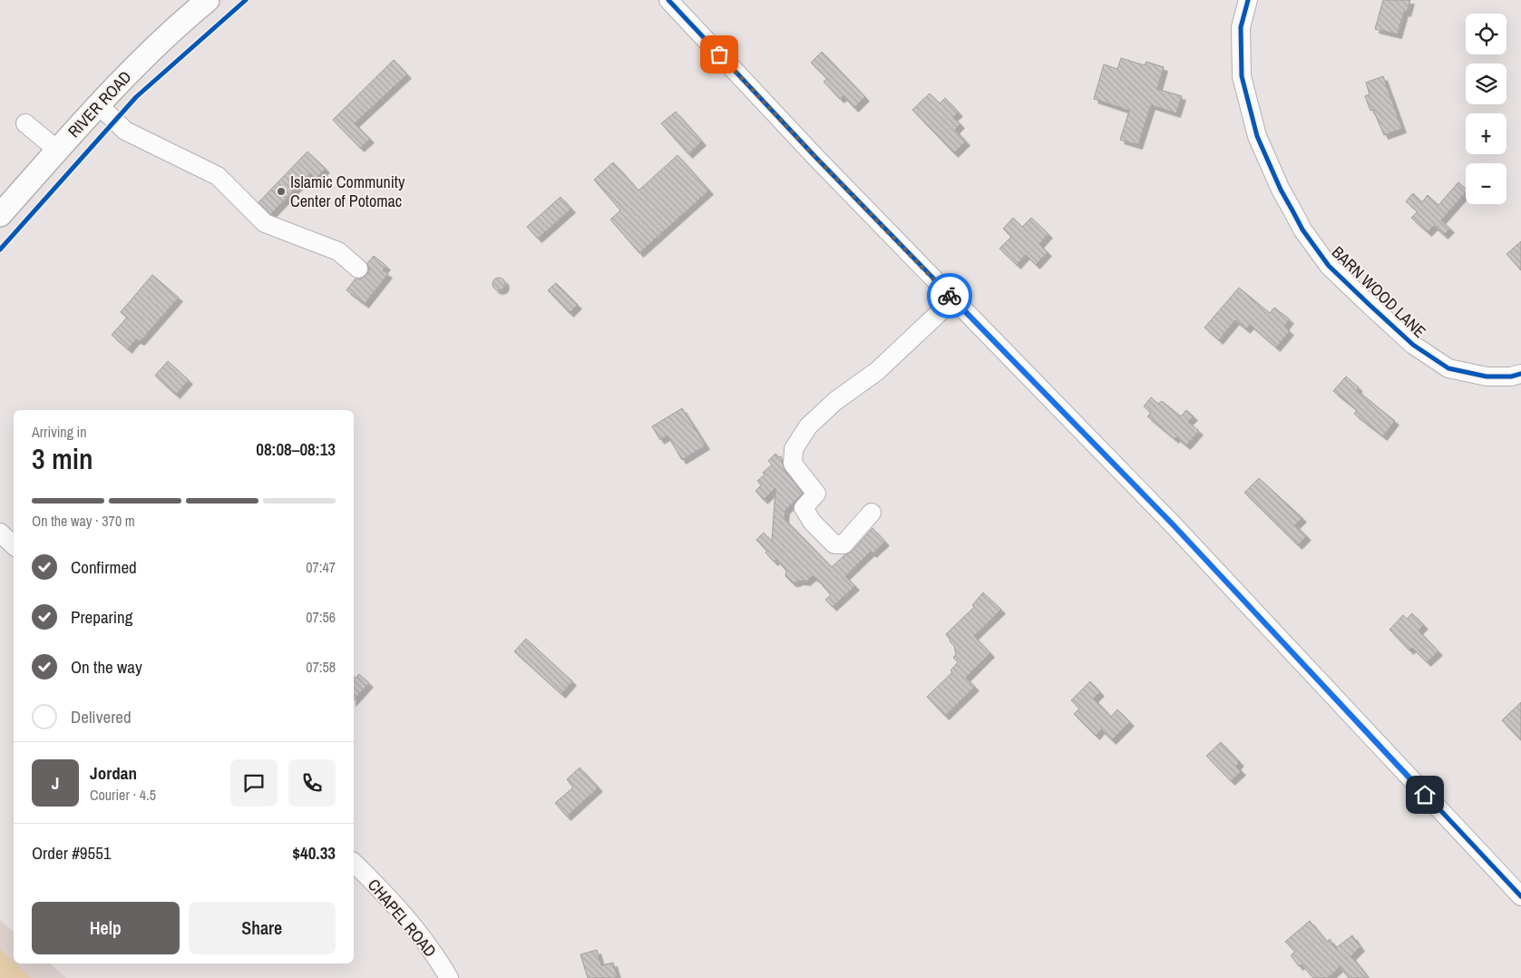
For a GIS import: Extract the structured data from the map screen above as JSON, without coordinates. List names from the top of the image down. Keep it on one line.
{"streets":{"main road":["RIVER ROAD"],"street":["BARN WOOD LANE","CHAPEL ROAD"]},"places":["Islamic Community Center of Potomac"],"page":{"map_buttons":["+","−"],"heading":["3 min","Arriving in","08:08–08:13"],"panel":["Jordan","Courier · 4.5","Order #9551","$40.33"],"bar":"On the way · 370 m","list":[["Confirmed","07:47"],["Preparing","07:56"],["On the way","07:58"],"Delivered"],"round":"J","buttons":["Help","Share"]}}
